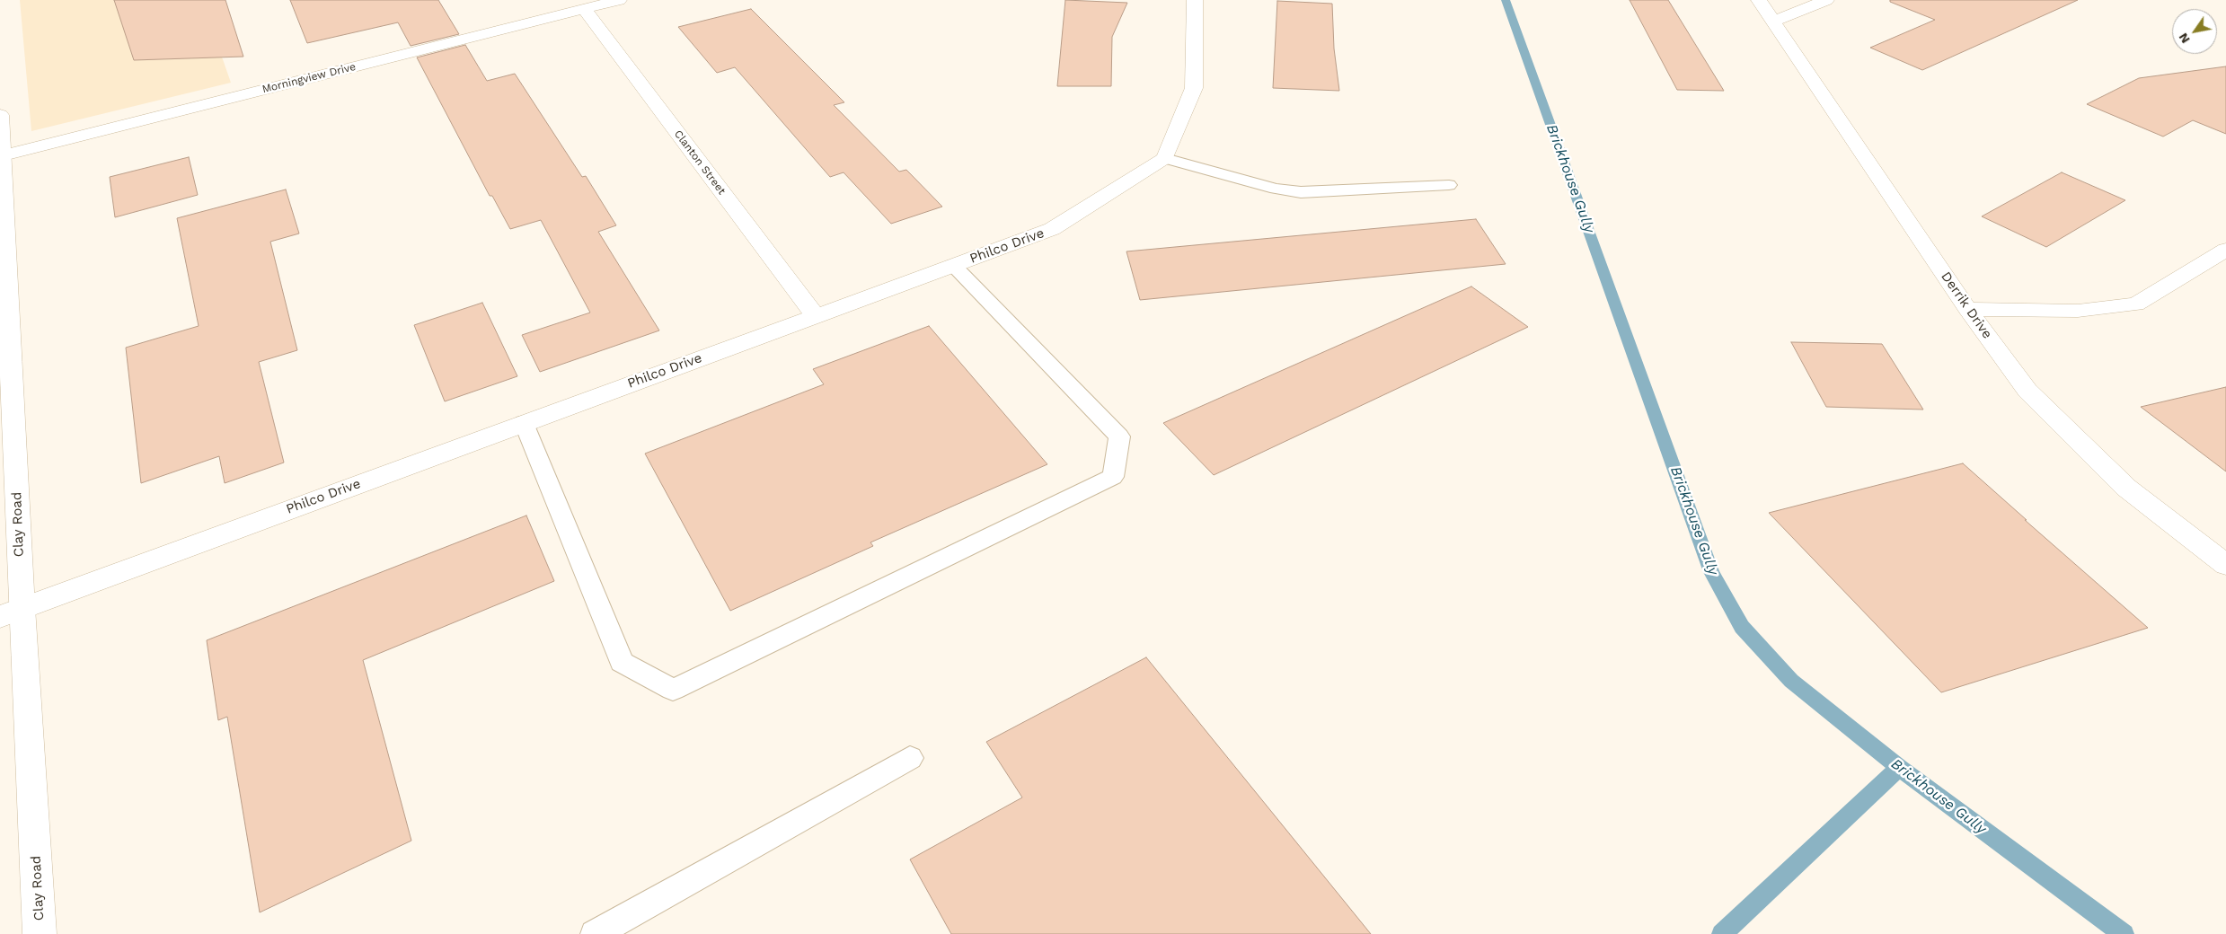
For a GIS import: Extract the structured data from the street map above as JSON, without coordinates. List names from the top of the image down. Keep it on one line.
{"streets":{"street":["Morningview Drive","Clanton Street","Philco Drive","Derrik Drive","Clay Road"]},"crossings":[["Morningview Drive","Clanton Street"],["Morningview Drive","Clay Road"],["Clanton Street","Philco Drive"],["Philco Drive","Clay Road"]],"water":["Brickhouse Gully"],"north":"bottom left"}
